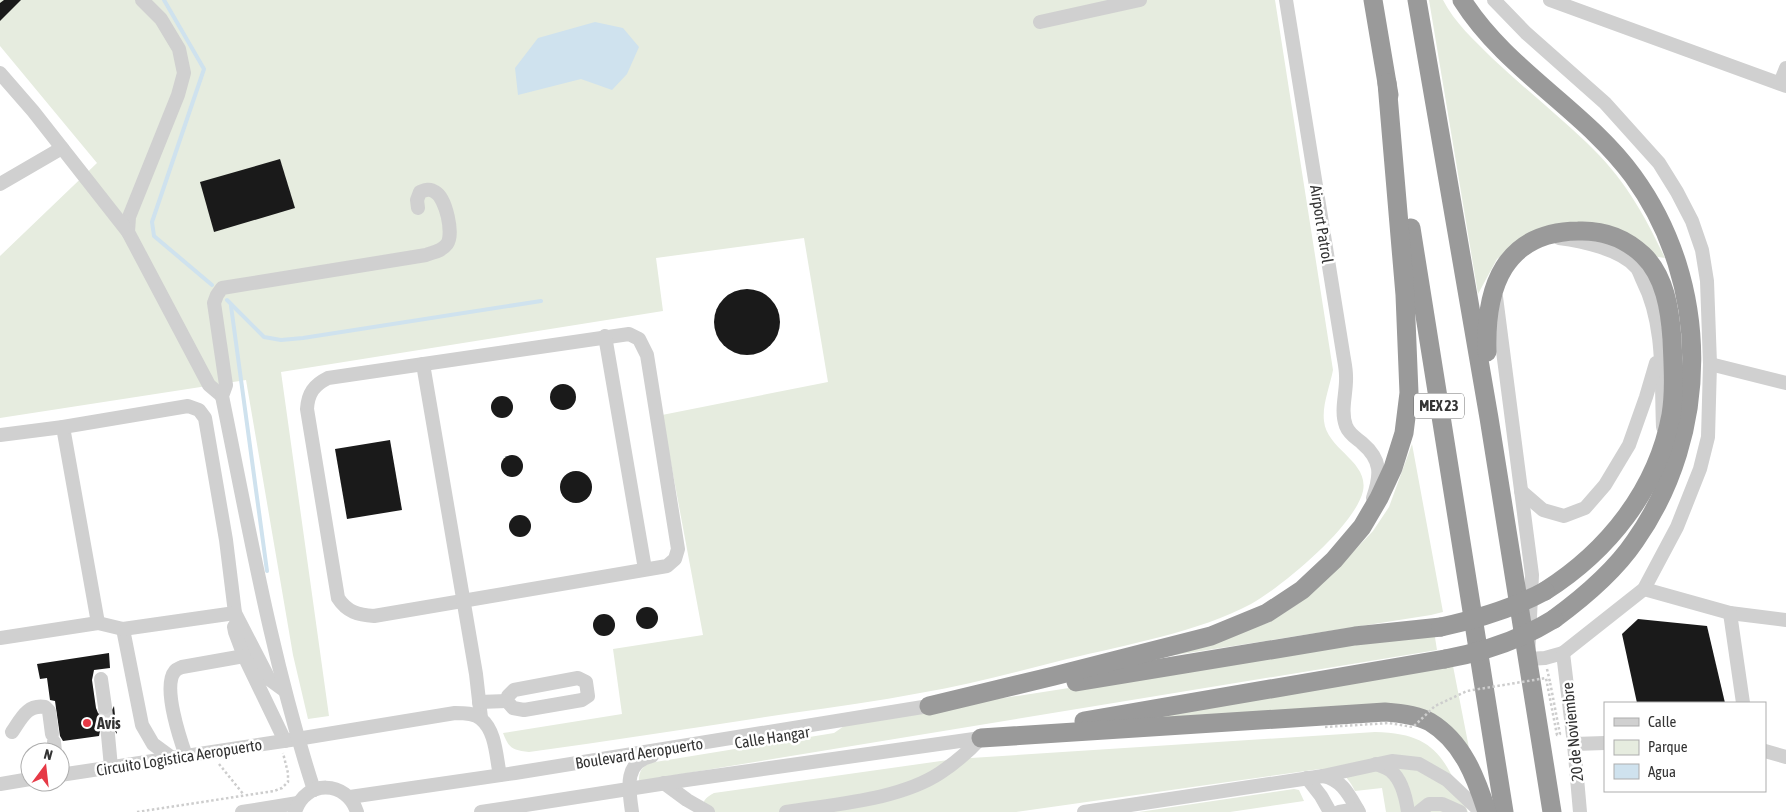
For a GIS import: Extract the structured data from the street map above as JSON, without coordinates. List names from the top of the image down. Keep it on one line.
{"streets":{"highway":["MEX 23"],"street":["Airport Patrol","20 de Noviembre","Calle Hangar","Boulevard Aeropuerto","Circuito Logistica Aeropuerto"]},"crossings":[["Calle Hangar","Boulevard Aeropuerto"]],"places":["Avis"],"legend":["Calle","Parque","Agua"],"north":"top"}
